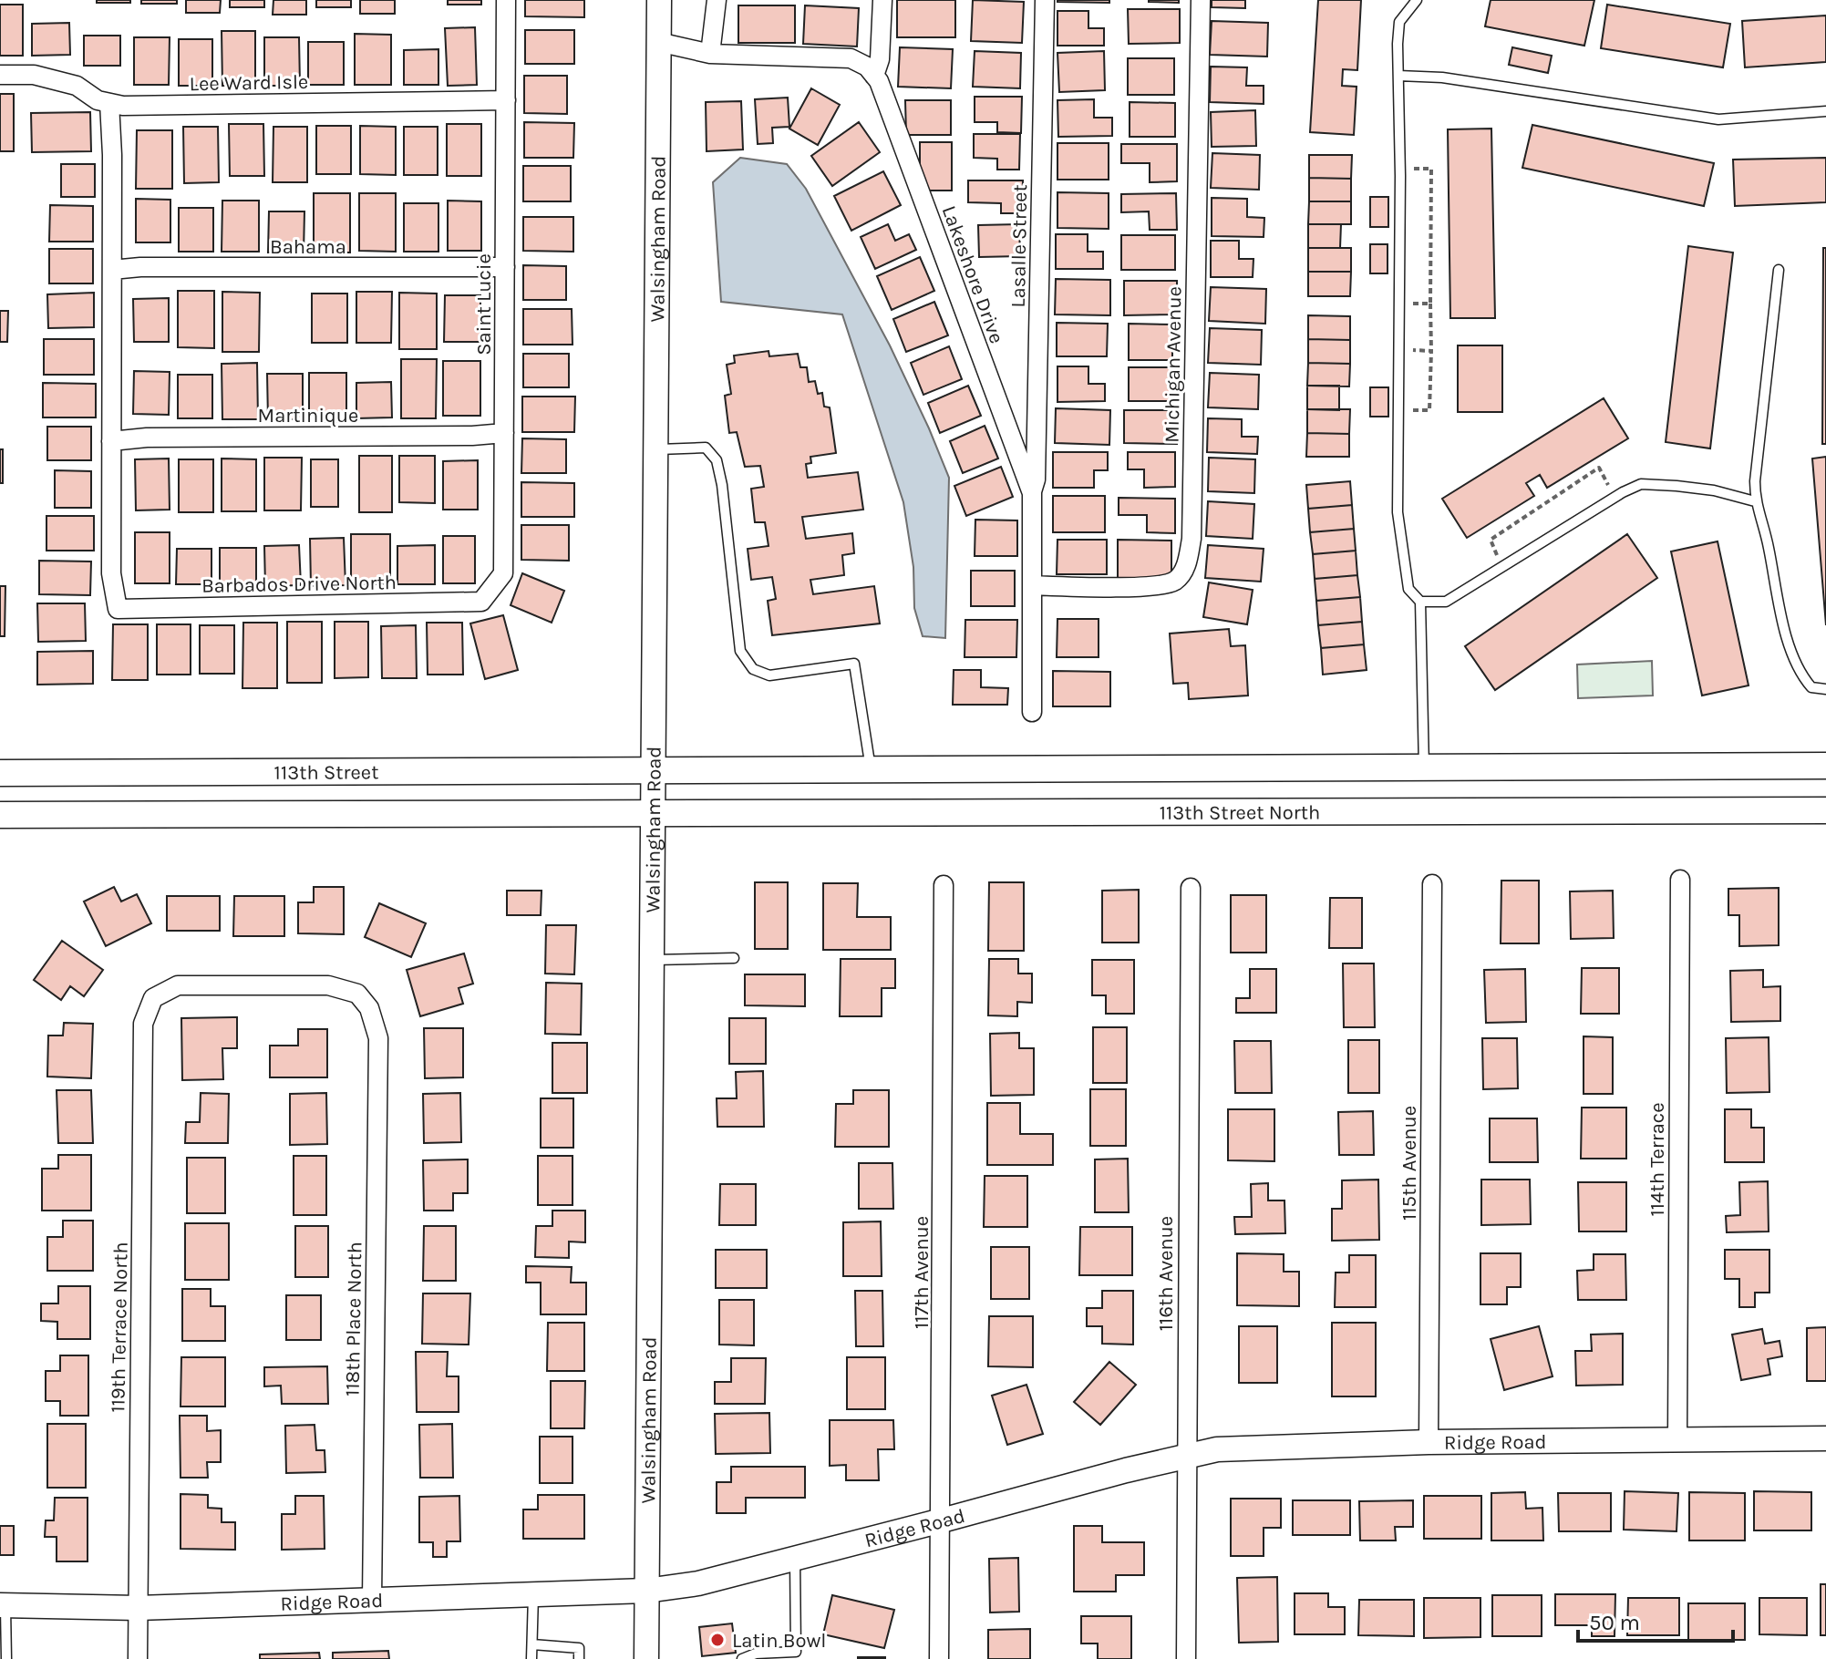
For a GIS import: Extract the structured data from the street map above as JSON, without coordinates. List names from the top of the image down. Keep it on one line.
{"streets":{"main road":["113th Street","113th Street North"],"street":["Lee Ward Isle","Walsingham Road","Bahama","Lasalle Street","Lakeshore Drive","Saint Lucie","Michigan Avenue","Martinique","Barbados Drive North","114th Terrace","115th Avenue","117th Avenue","116th Avenue","118th Place North","119th Terrace North","Ridge Road"]},"crossings":[["Lee Ward Isle","Saint Lucie"],["Walsingham Road","113th Street"],["Walsingham Road","113th Street North"],["Walsingham Road","Ridge Road"],["Bahama","Saint Lucie"],["Lasalle Street","Lakeshore Drive"],["Lakeshore Drive","Michigan Avenue"],["Saint Lucie","Martinique"],["Saint Lucie","Barbados Drive North"],["Martinique","Barbados Drive North"],["113th Street","113th Street North"],["114th Terrace","Ridge Road"],["115th Avenue","Ridge Road"],["117th Avenue","Ridge Road"],["116th Avenue","Ridge Road"],["118th Place North","119th Terrace North"],["118th Place North","Ridge Road"],["119th Terrace North","Ridge Road"]],"places":["Latin Bowl"],"scale_bar":"50 m"}
